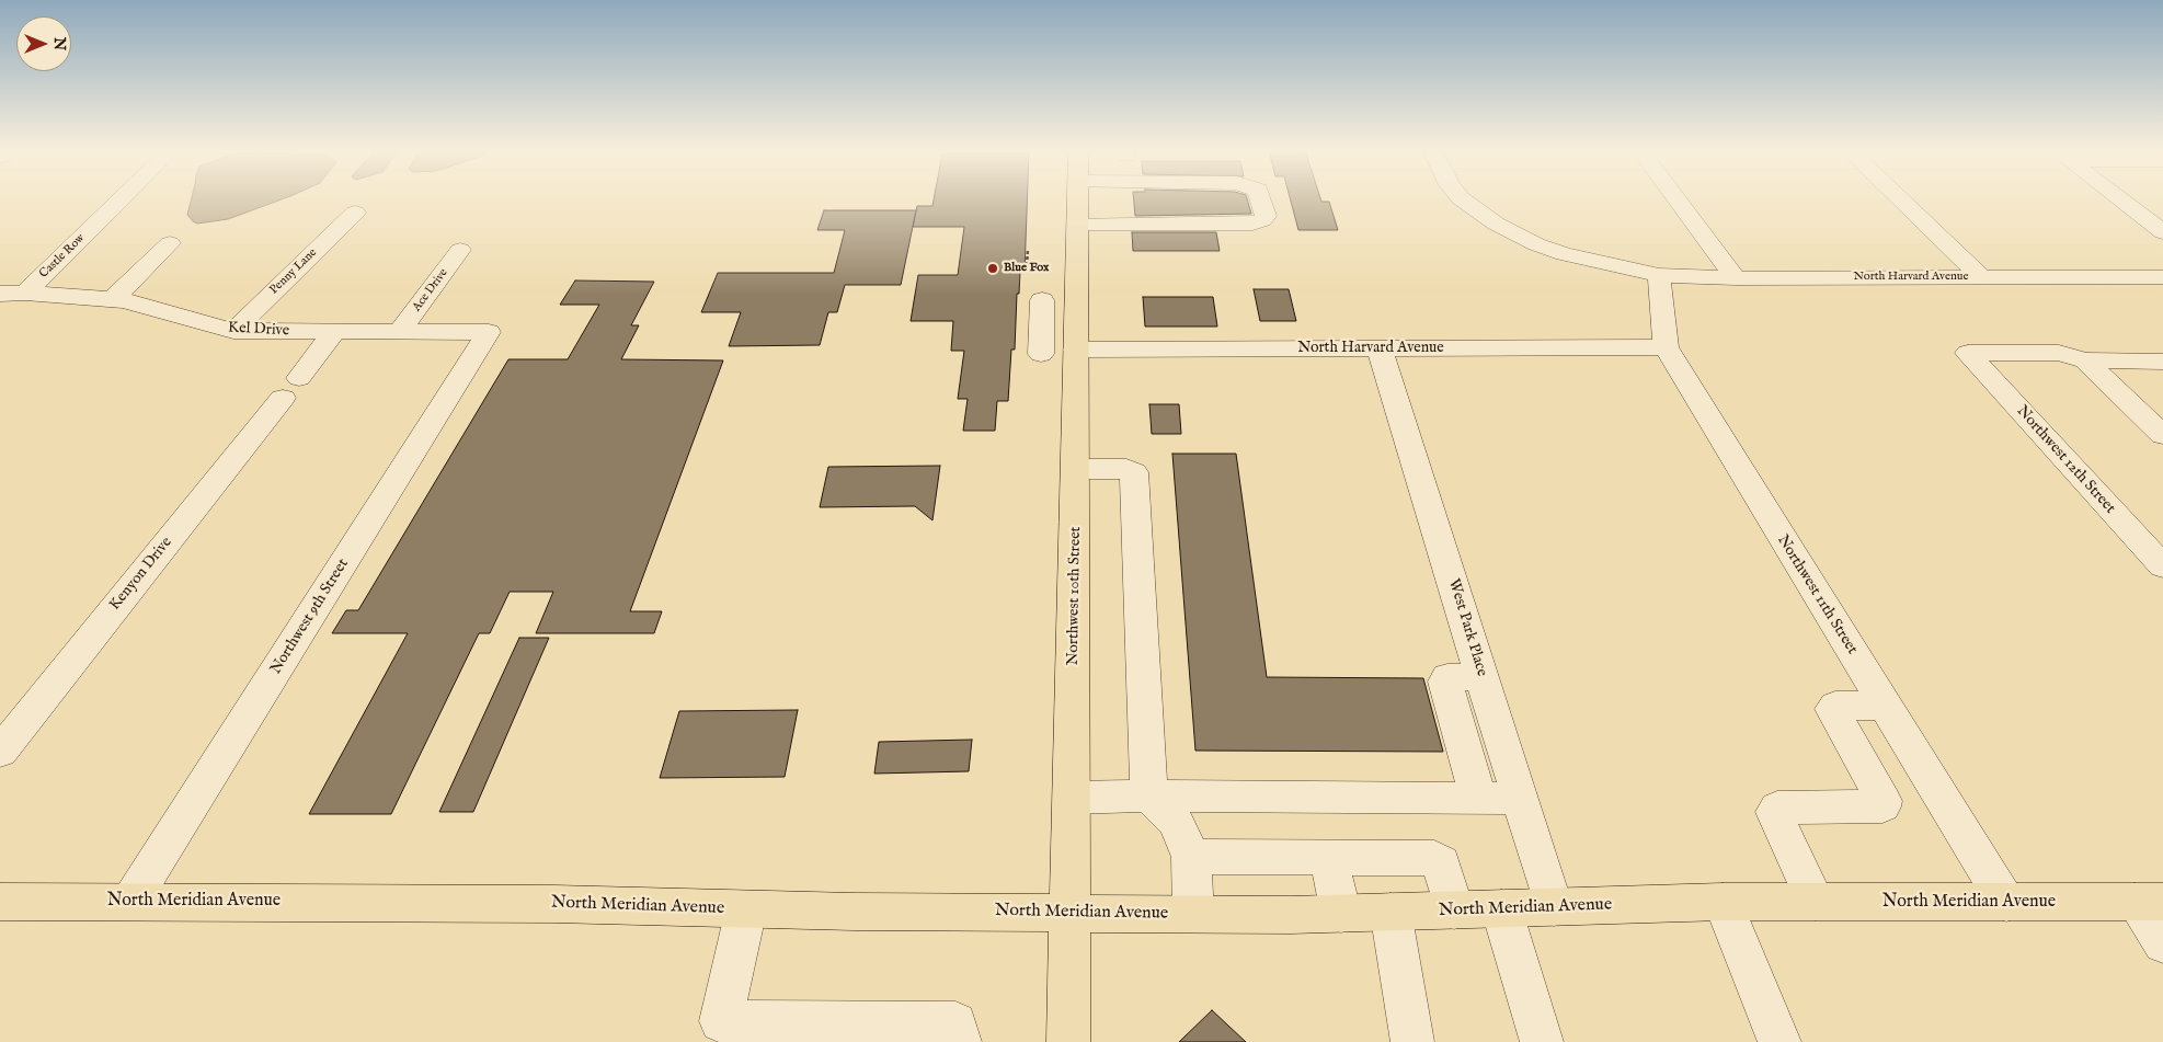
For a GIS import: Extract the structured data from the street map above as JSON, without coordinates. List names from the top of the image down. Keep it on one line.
{"streets":{"main road":["Northwest 10th Street","North Meridian Avenue"],"street":["Castle Row","Penny Lane","North Harvard Avenue","Ace Drive","Kel Drive","Northwest 12th Street","Kenyon Drive","Northwest 11th Street","Northwest 9th Street","West Park Place"]},"crossings":[["Castle Row","Kel Drive"],["Penny Lane","Kel Drive"],["North Harvard Avenue","Northwest 11th Street"],["North Harvard Avenue","Northwest 10th Street"],["North Harvard Avenue","West Park Place"],["Ace Drive","Kel Drive"],["Kel Drive","Kenyon Drive"],["Kel Drive","Northwest 9th Street"],["Northwest 11th Street","North Meridian Avenue"],["Northwest 10th Street","North Meridian Avenue"],["Northwest 9th Street","North Meridian Avenue"],["West Park Place","North Meridian Avenue"]],"places":["Blue Fox"],"north":"right"}
